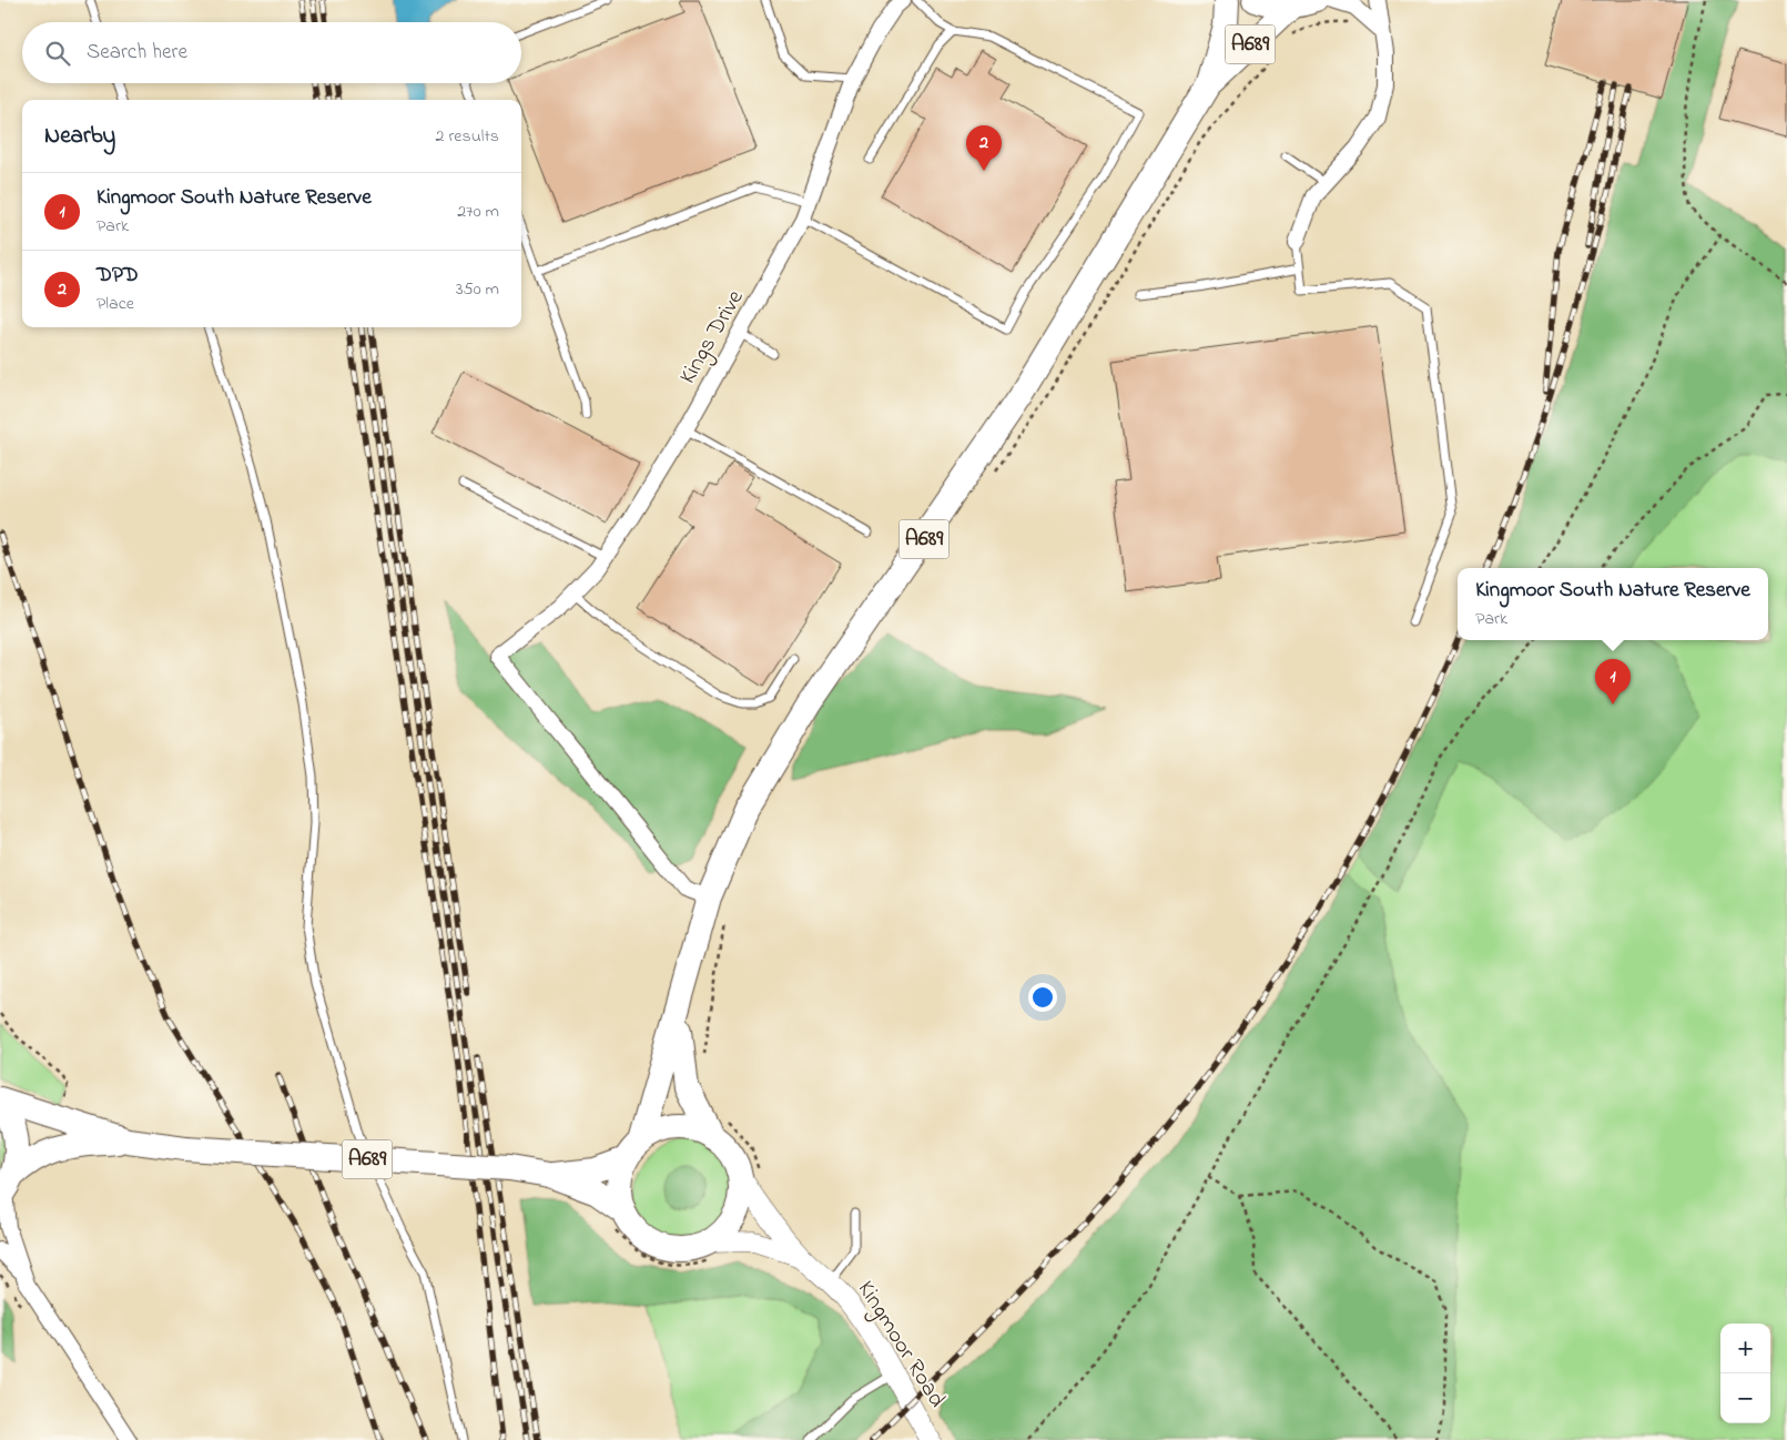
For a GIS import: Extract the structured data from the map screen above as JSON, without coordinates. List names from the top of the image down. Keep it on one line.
{"streets":{"highway":["A689"],"street":["Kings Drive","Kingmoor Road"]},"crossings":[["A689","Kings Drive"],["A689","Kingmoor Road"]],"page":{"search":"Search here","heading":["Nearby","2 results"],"pins":["2","1"],"list":[{"mark":"1","name":"Kingmoor South Nature Reserve","note":"Park","value":"270 m"},{"mark":"2","name":"DPD","note":"Place","value":"350 m"}],"popup":["Kingmoor South Nature Reserve","Park"],"map_buttons":["+","−"]}}
